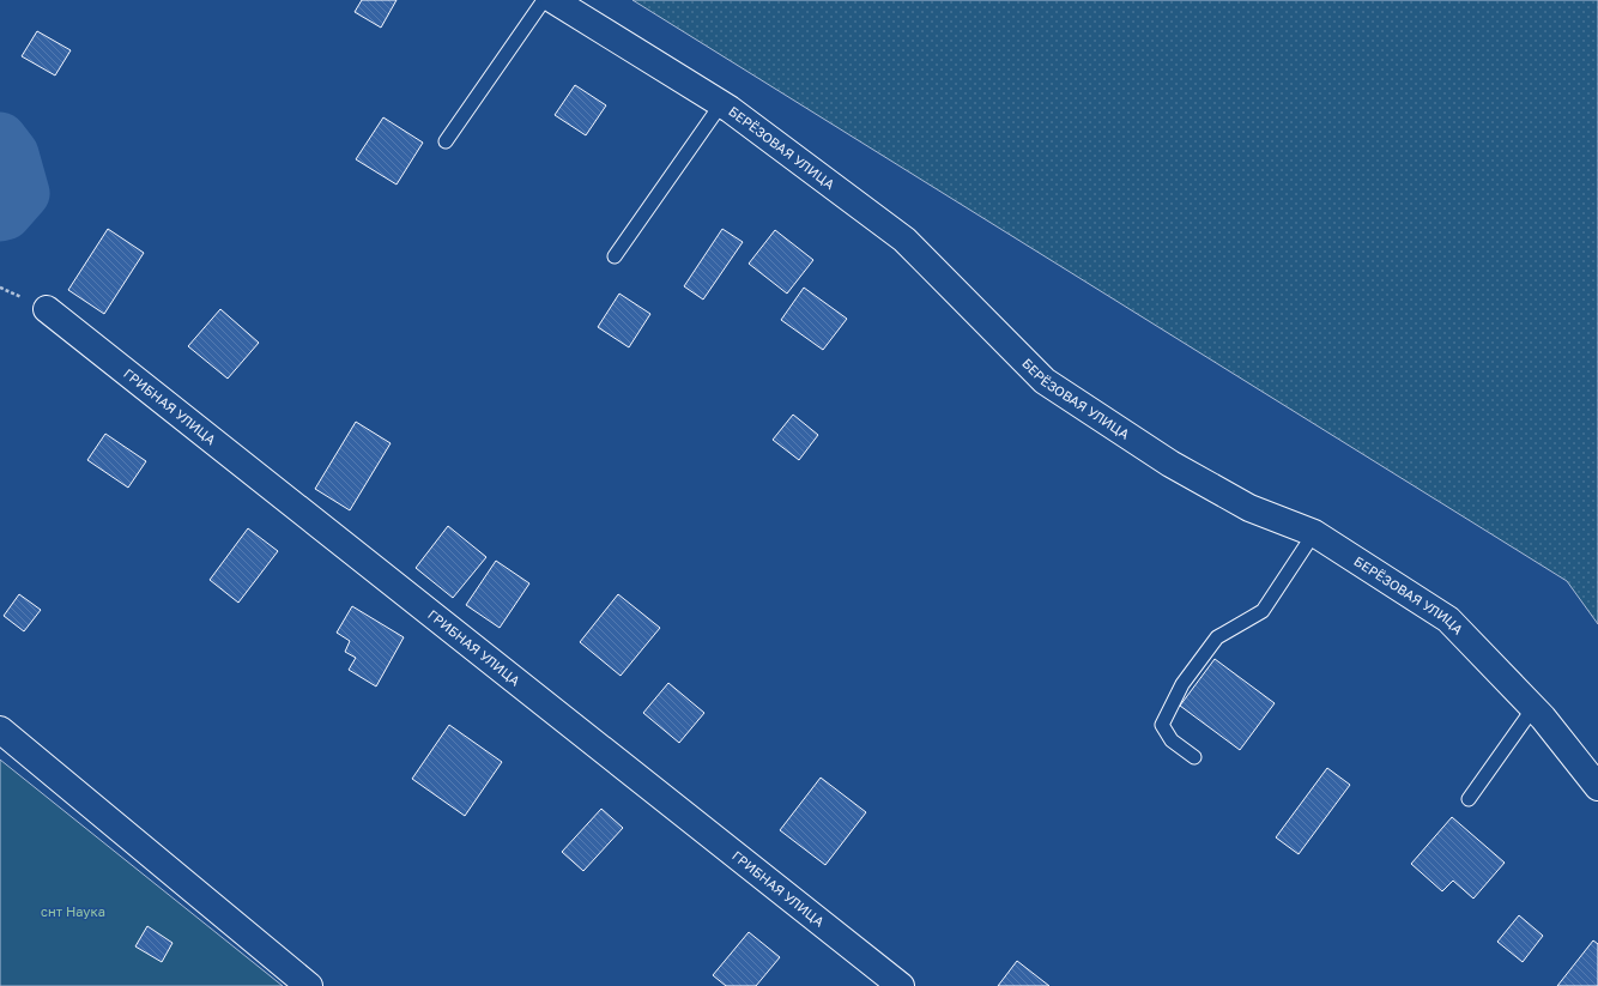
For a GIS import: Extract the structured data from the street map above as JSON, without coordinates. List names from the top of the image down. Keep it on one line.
{"streets":{"street":["БЕРЁЗОВАЯ УЛИЦА","ГРИБНАЯ УЛИЦА"]},"parks":["снт Наука"]}
